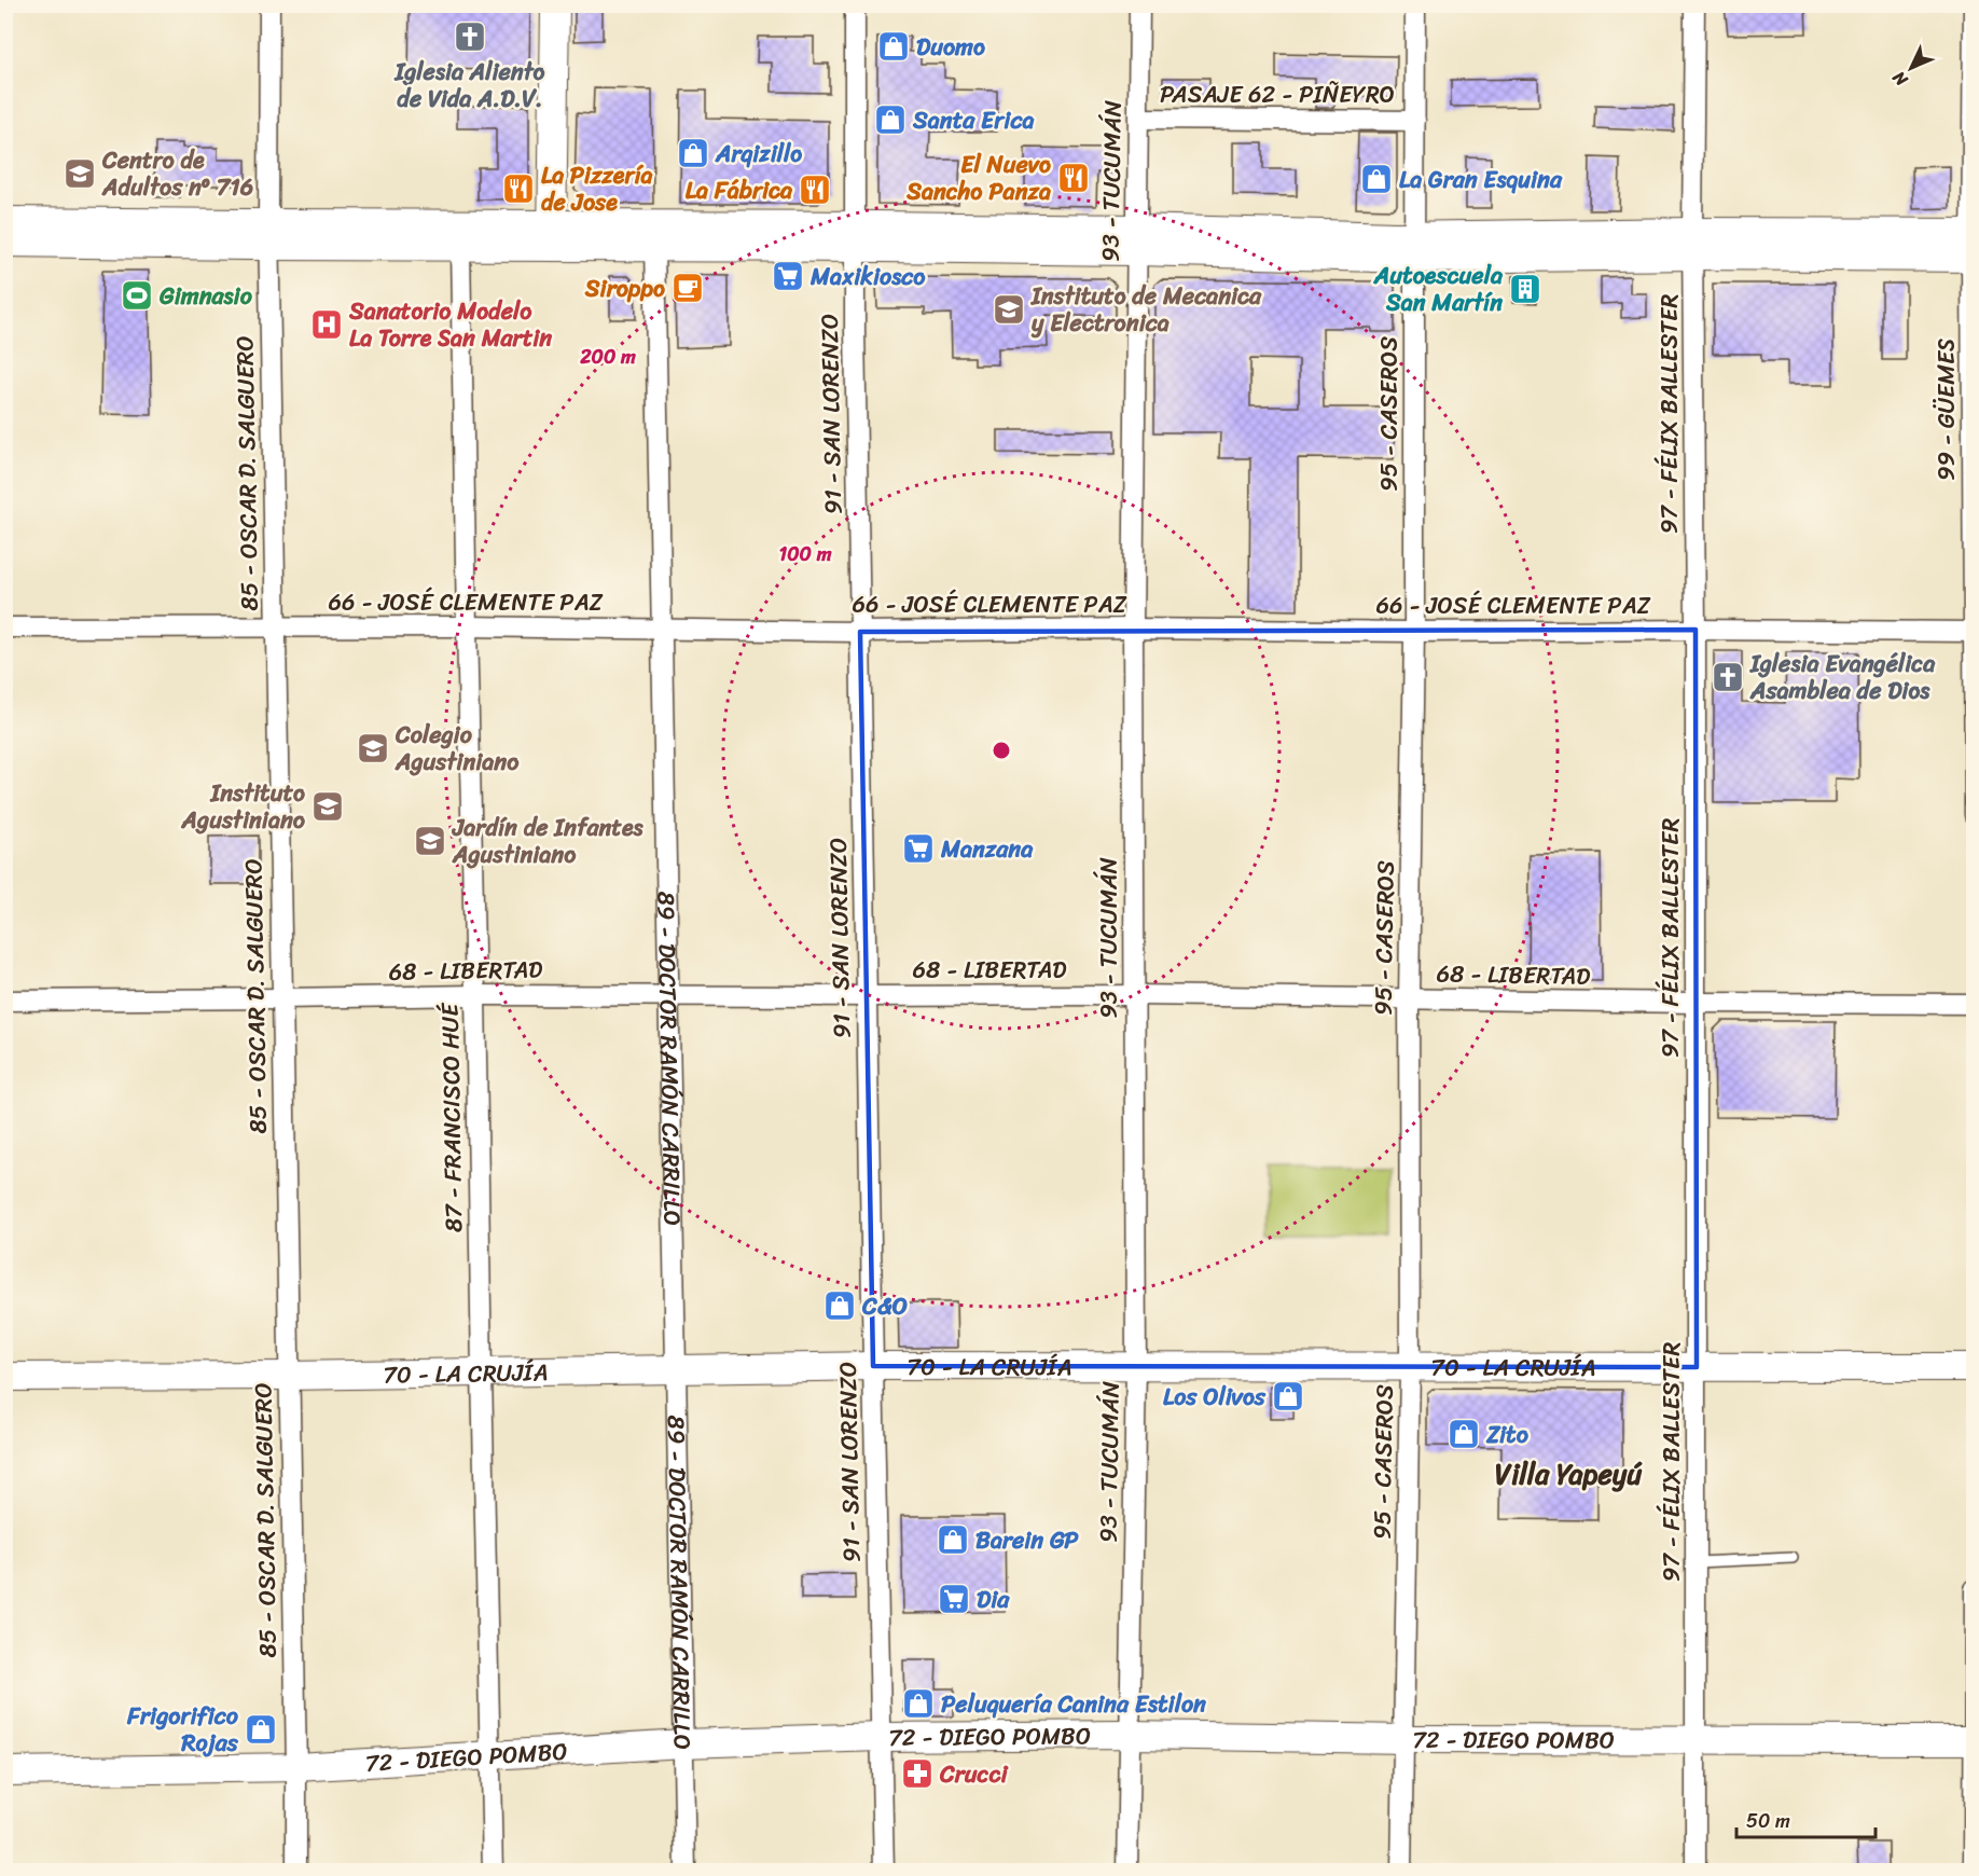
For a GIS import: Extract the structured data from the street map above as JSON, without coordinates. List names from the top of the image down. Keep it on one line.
{"streets":{"street":["PASAJE 62 - PIÑEYRO","93 - TUCUMÁN","99 - GÜEMES","91 - SAN LORENZO","95 - CASEROS","97 - FÉLIX BALLESTER","85 - OSCAR D. SALGUERO","66 - JOSÉ CLEMENTE PAZ","68 - LIBERTAD","89 - DOCTOR RAMÓN CARRILLO","87 - FRANCISCO HUÉ","70 - LA CRUJÍA","72 - DIEGO POMBO"]},"crossings":[["PASAJE 62 - PIÑEYRO","93 - TUCUMÁN"],["PASAJE 62 - PIÑEYRO","95 - CASEROS"],["93 - TUCUMÁN","66 - JOSÉ CLEMENTE PAZ"],["93 - TUCUMÁN","68 - LIBERTAD"],["93 - TUCUMÁN","70 - LA CRUJÍA"],["93 - TUCUMÁN","72 - DIEGO POMBO"],["99 - GÜEMES","66 - JOSÉ CLEMENTE PAZ"],["91 - SAN LORENZO","66 - JOSÉ CLEMENTE PAZ"],["91 - SAN LORENZO","68 - LIBERTAD"],["91 - SAN LORENZO","70 - LA CRUJÍA"],["91 - SAN LORENZO","72 - DIEGO POMBO"],["95 - CASEROS","66 - JOSÉ CLEMENTE PAZ"],["95 - CASEROS","68 - LIBERTAD"],["95 - CASEROS","70 - LA CRUJÍA"],["95 - CASEROS","72 - DIEGO POMBO"],["97 - FÉLIX BALLESTER","66 - JOSÉ CLEMENTE PAZ"],["97 - FÉLIX BALLESTER","68 - LIBERTAD"],["97 - FÉLIX BALLESTER","70 - LA CRUJÍA"],["97 - FÉLIX BALLESTER","72 - DIEGO POMBO"],["85 - OSCAR D. SALGUERO","66 - JOSÉ CLEMENTE PAZ"],["85 - OSCAR D. SALGUERO","68 - LIBERTAD"],["85 - OSCAR D. SALGUERO","70 - LA CRUJÍA"],["85 - OSCAR D. SALGUERO","72 - DIEGO POMBO"],["66 - JOSÉ CLEMENTE PAZ","89 - DOCTOR RAMÓN CARRILLO"],["66 - JOSÉ CLEMENTE PAZ","87 - FRANCISCO HUÉ"],["68 - LIBERTAD","89 - DOCTOR RAMÓN CARRILLO"],["68 - LIBERTAD","87 - FRANCISCO HUÉ"],["89 - DOCTOR RAMÓN CARRILLO","70 - LA CRUJÍA"],["89 - DOCTOR RAMÓN CARRILLO","72 - DIEGO POMBO"],["87 - FRANCISCO HUÉ","70 - LA CRUJÍA"],["87 - FRANCISCO HUÉ","72 - DIEGO POMBO"]],"districts":["Villa Yapeyú"],"places":{"church":["Iglesia Aliento de Vida A.D.V.","Iglesia Evangélica Asamblea de Dios"],"shop":["Duomo","Santa Erica","Arqizillo","La Gran Esquina","C&O","Los Olivos","Zito","Barein GP","Peluquería Canina Estilon","Frigorifico Rojas"],"school or university":["Centro de Adultos nº 716","Instituto de Mecanica y Electronica","Colegio Agustiniano","Instituto Agustiniano","Jardín de Infantes Agustiniano"],"restaurant":["El Nuevo Sancho Panza","La Pizzería de Jose","La Fábrica"],"supermarket":["Maxikiosco","Manzana","Dia"],"cafe":["Siroppo"],"building":["Autoescuela San Martín"],"sports":["Gimnasio"],"hospital":["Sanatorio Modelo La Torre San Martin"],"pharmacy":["Crucci"]},"scale_bar":"50 m","north":"bottom left","rings":["200 m","100 m"]}
